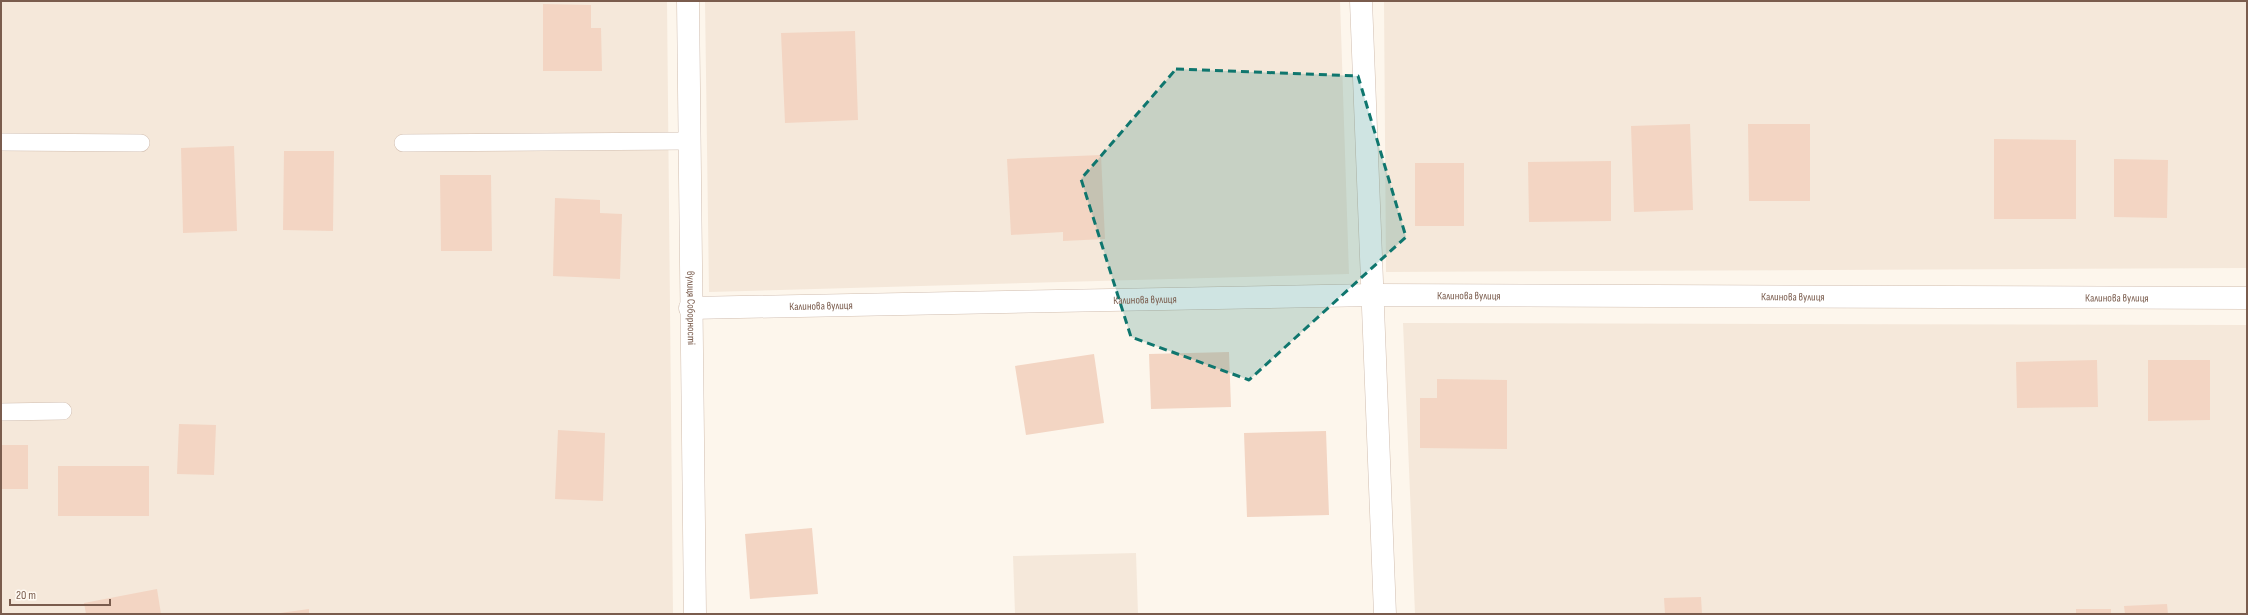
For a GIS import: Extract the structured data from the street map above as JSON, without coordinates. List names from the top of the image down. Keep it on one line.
{"streets":{"street":["Калинова вулиця","вулиця Соборності"]},"crossings":[["Калинова вулиця","вулиця Соборності"]],"scale_bar":"20 m"}
